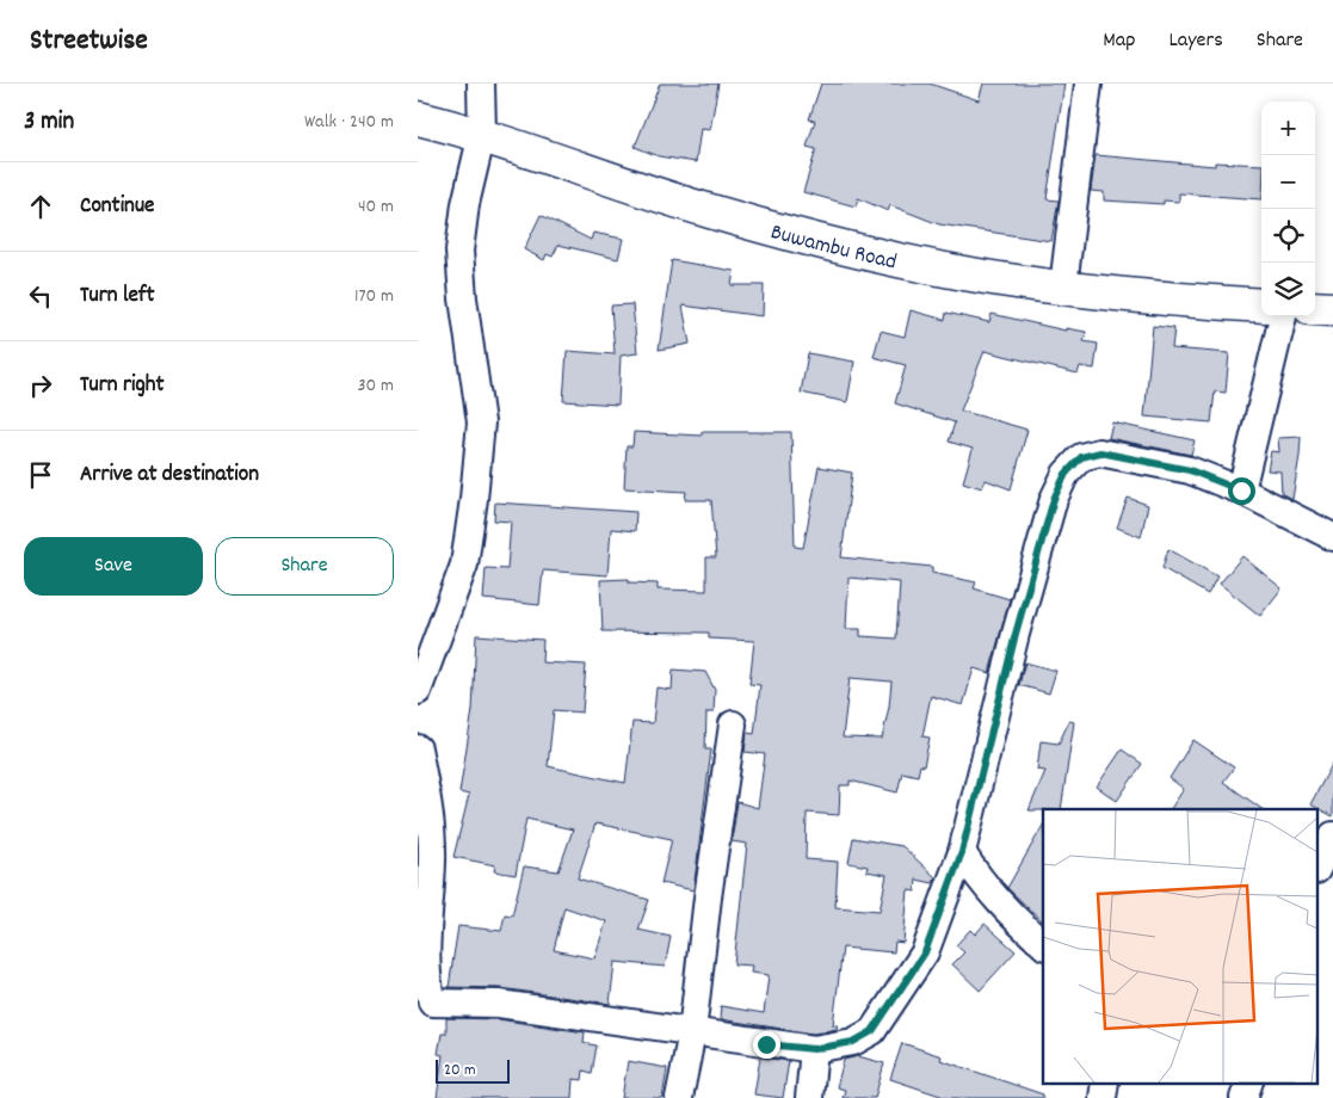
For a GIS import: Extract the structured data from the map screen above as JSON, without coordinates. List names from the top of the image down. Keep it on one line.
{"streets":{"street":["Buwambu Road"]},"scale_bar":"20 m","page":{"header":"Streetwise","nav":["Map","Layers","Share"],"heading":["3 min","Walk · 240 m"],"map_buttons":["+","−"],"list":[["Continue","40 m"],["Turn left","170 m"],["Turn right","30 m"],"Arrive at destination"],"buttons":["Save","Share"],"scale":"20 m"}}
